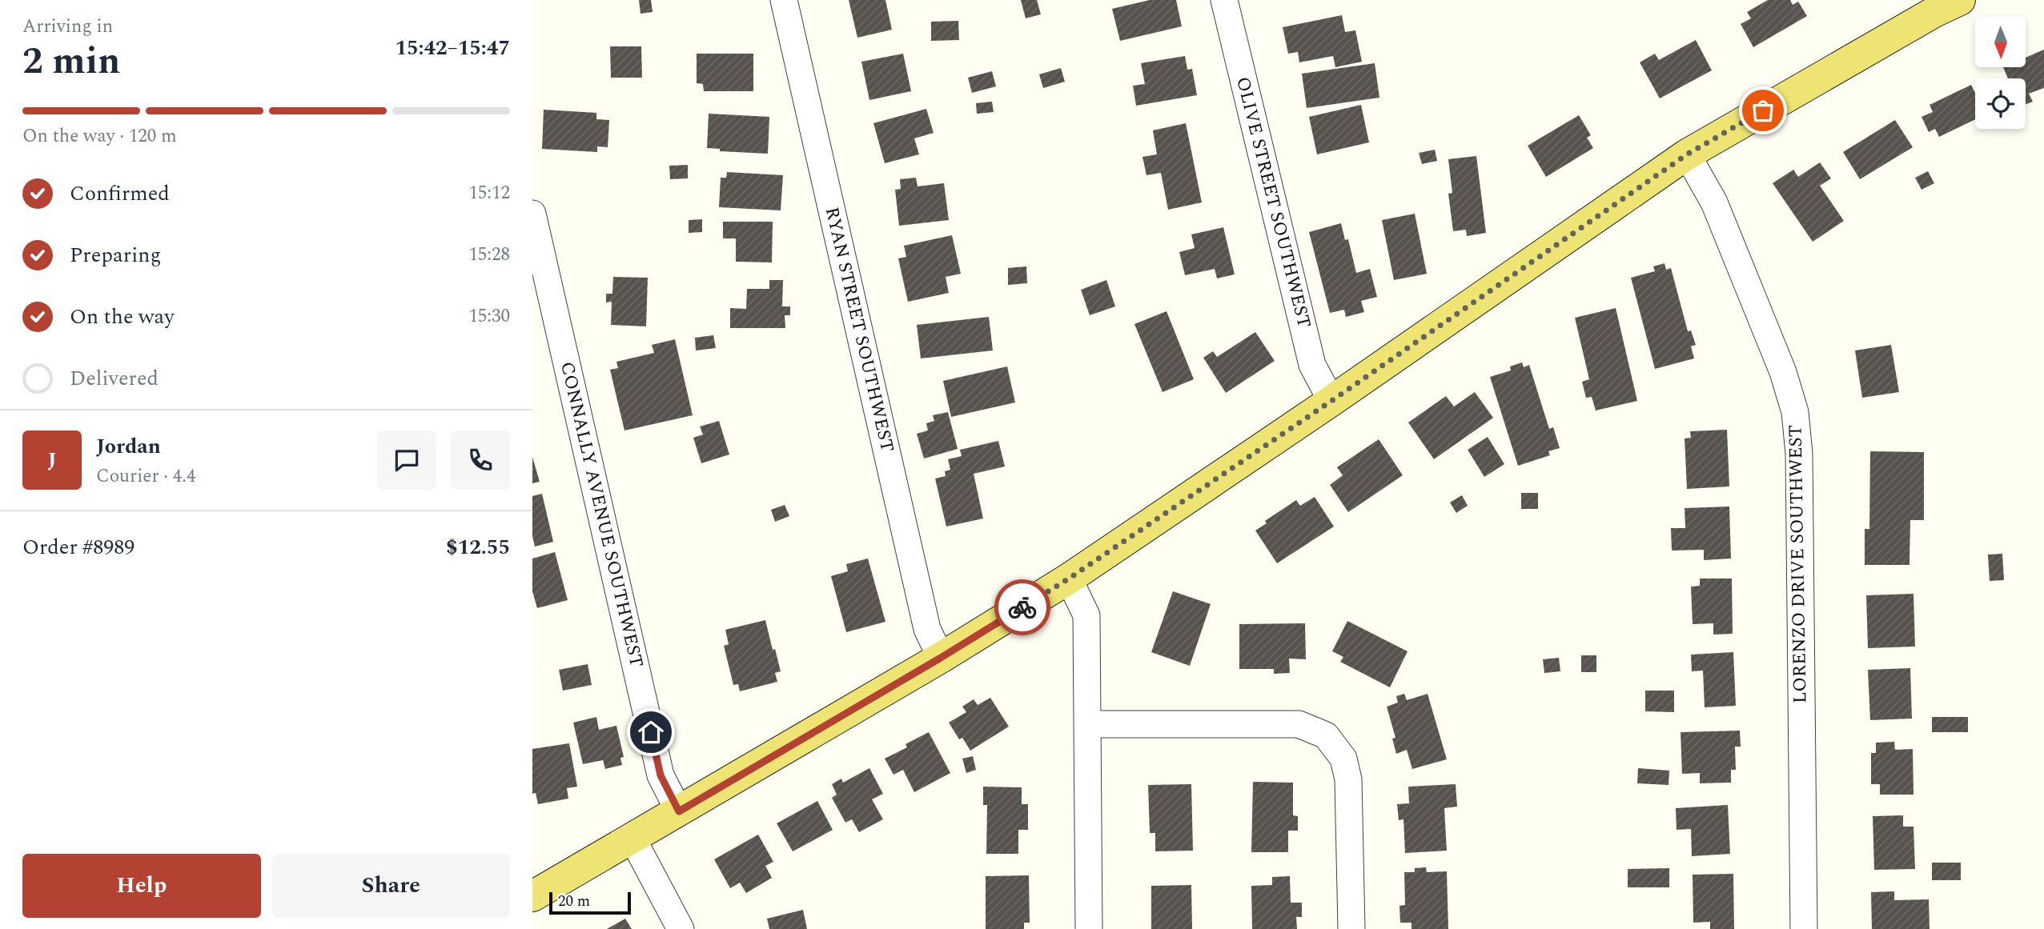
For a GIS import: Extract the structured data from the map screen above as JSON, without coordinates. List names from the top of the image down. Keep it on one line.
{"streets":{"street":["OLIVE STREET SOUTHWEST","RYAN STREET SOUTHWEST","CONNALLY AVENUE SOUTHWEST","LORENZO DRIVE SOUTHWEST"]},"scale_bar":"20 m","north":"bottom","page":{"heading":["2 min","Arriving in","15:42–15:47"],"panel":["Jordan","Courier · 4.4","Order #8989","$12.55"],"bar":"On the way · 120 m","list":[["Confirmed","15:12"],["Preparing","15:28"],["On the way","15:30"],"Delivered"],"round":"J","buttons":["Help","Share"],"scale":"20 m"}}
